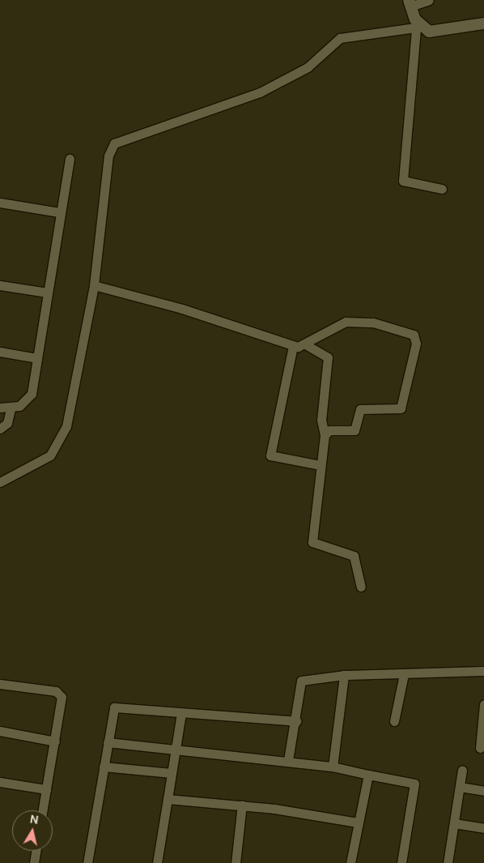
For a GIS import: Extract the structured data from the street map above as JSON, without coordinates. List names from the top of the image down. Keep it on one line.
{"north":"top"}
